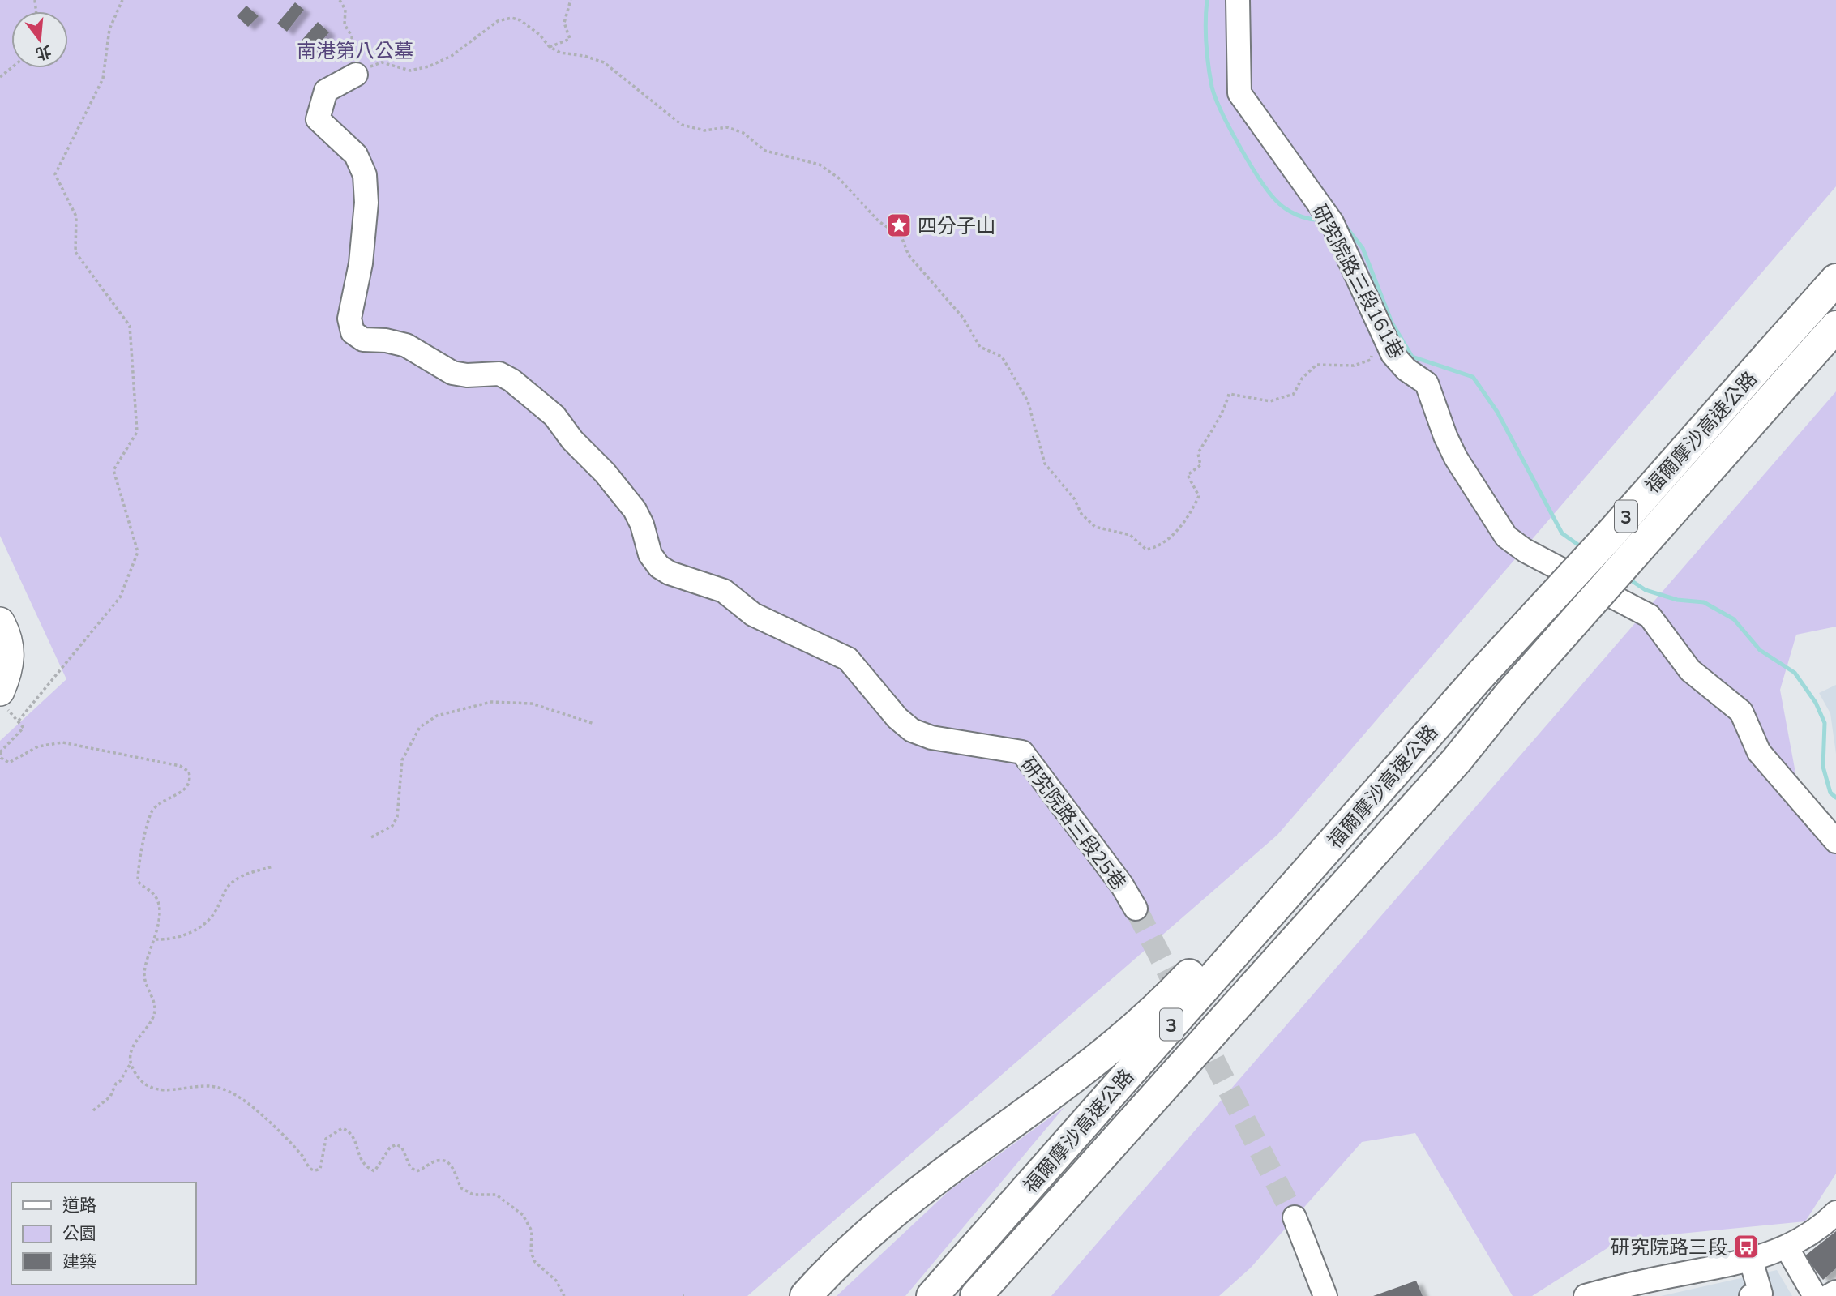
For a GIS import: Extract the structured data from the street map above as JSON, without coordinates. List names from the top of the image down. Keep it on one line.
{"streets":{"highway":["福爾摩沙高速公路","3"],"street":["研究院路三段161巷","研究院路三段25巷"]},"parks":["南港第八公墓"],"places":{"place":["四分子山"],"bus stop":["研究院路三段"]},"legend":["道路","公園","建築"],"north":"bottom"}
